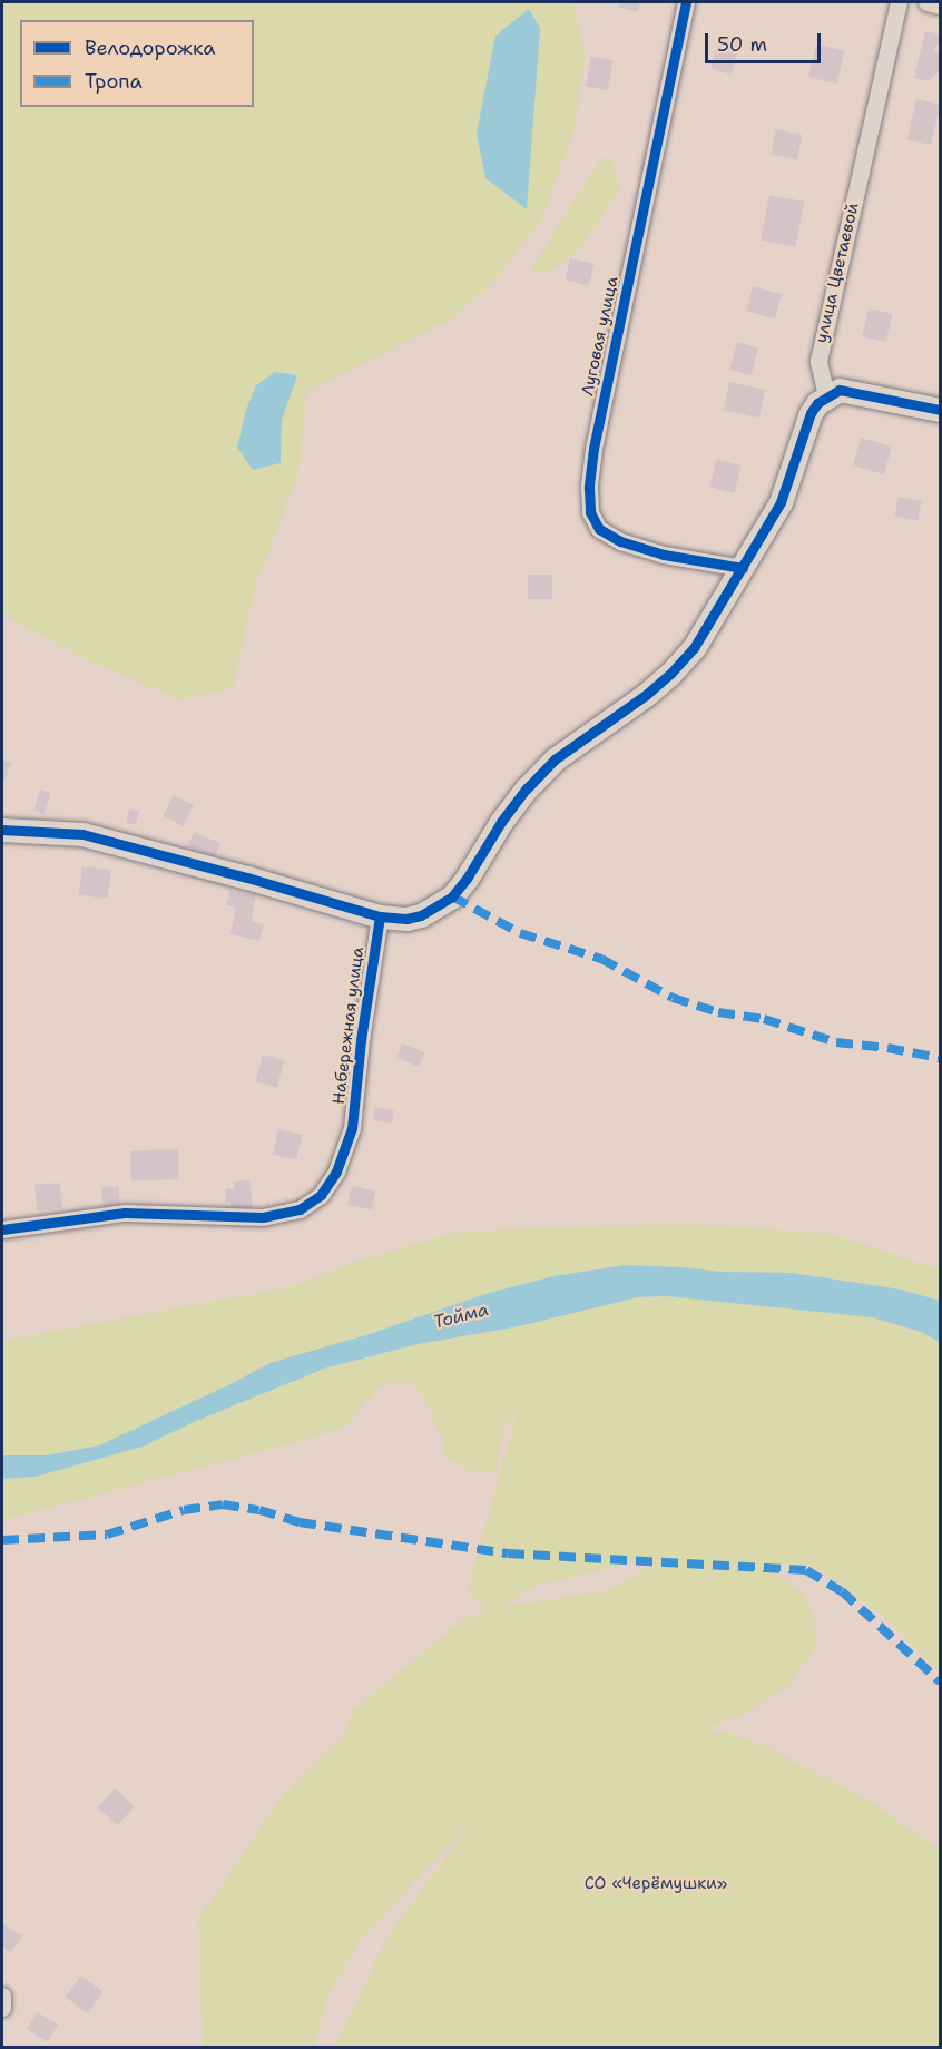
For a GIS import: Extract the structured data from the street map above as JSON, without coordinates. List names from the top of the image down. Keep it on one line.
{"streets":{"street":["улица Цветаевой","Луговая улица","Набережная улица"]},"water":["Тойма"],"parks":["СО «Черёмушки»"],"legend":["Велодорожка","Тропа"],"scale_bar":"50 m"}
